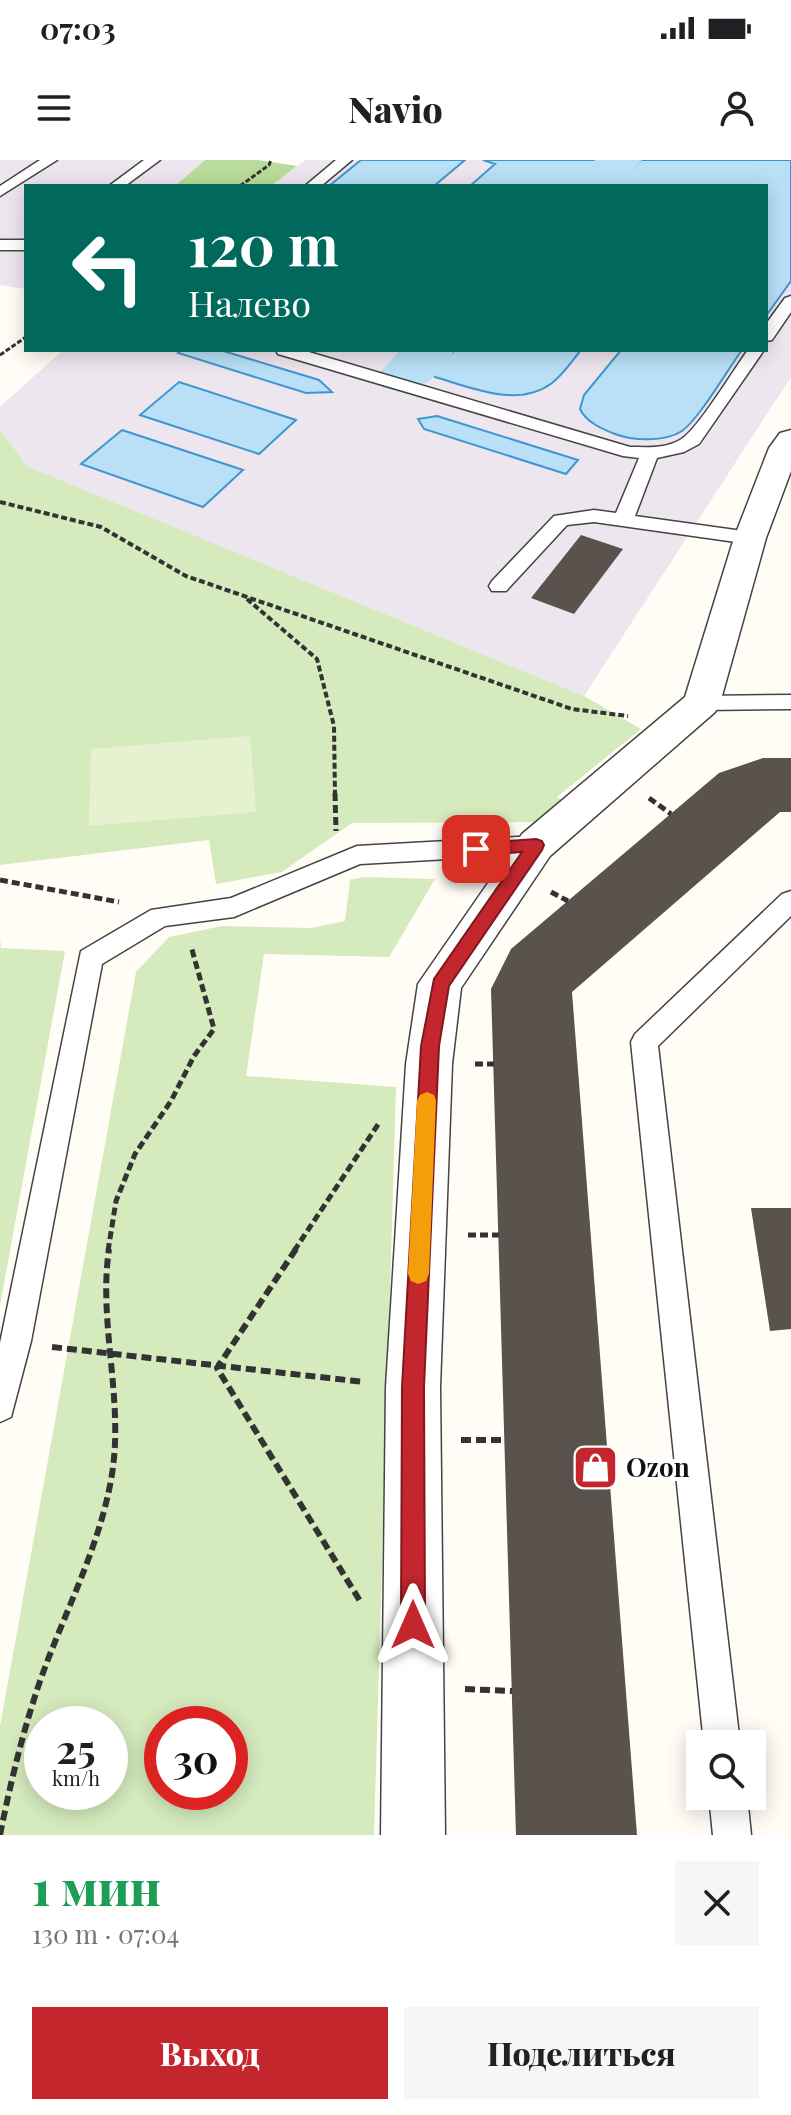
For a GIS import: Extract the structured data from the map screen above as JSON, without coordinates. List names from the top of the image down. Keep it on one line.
{"places":{"shop":["Ozon"]},"page":{"status":"07:03","header":"Navio","turn":["120 m","Налево"],"speed":"25 km/h","limit":"30","heading":["1 мин","130 m · 07:04"],"buttons":["Выход","Поделиться"]}}
